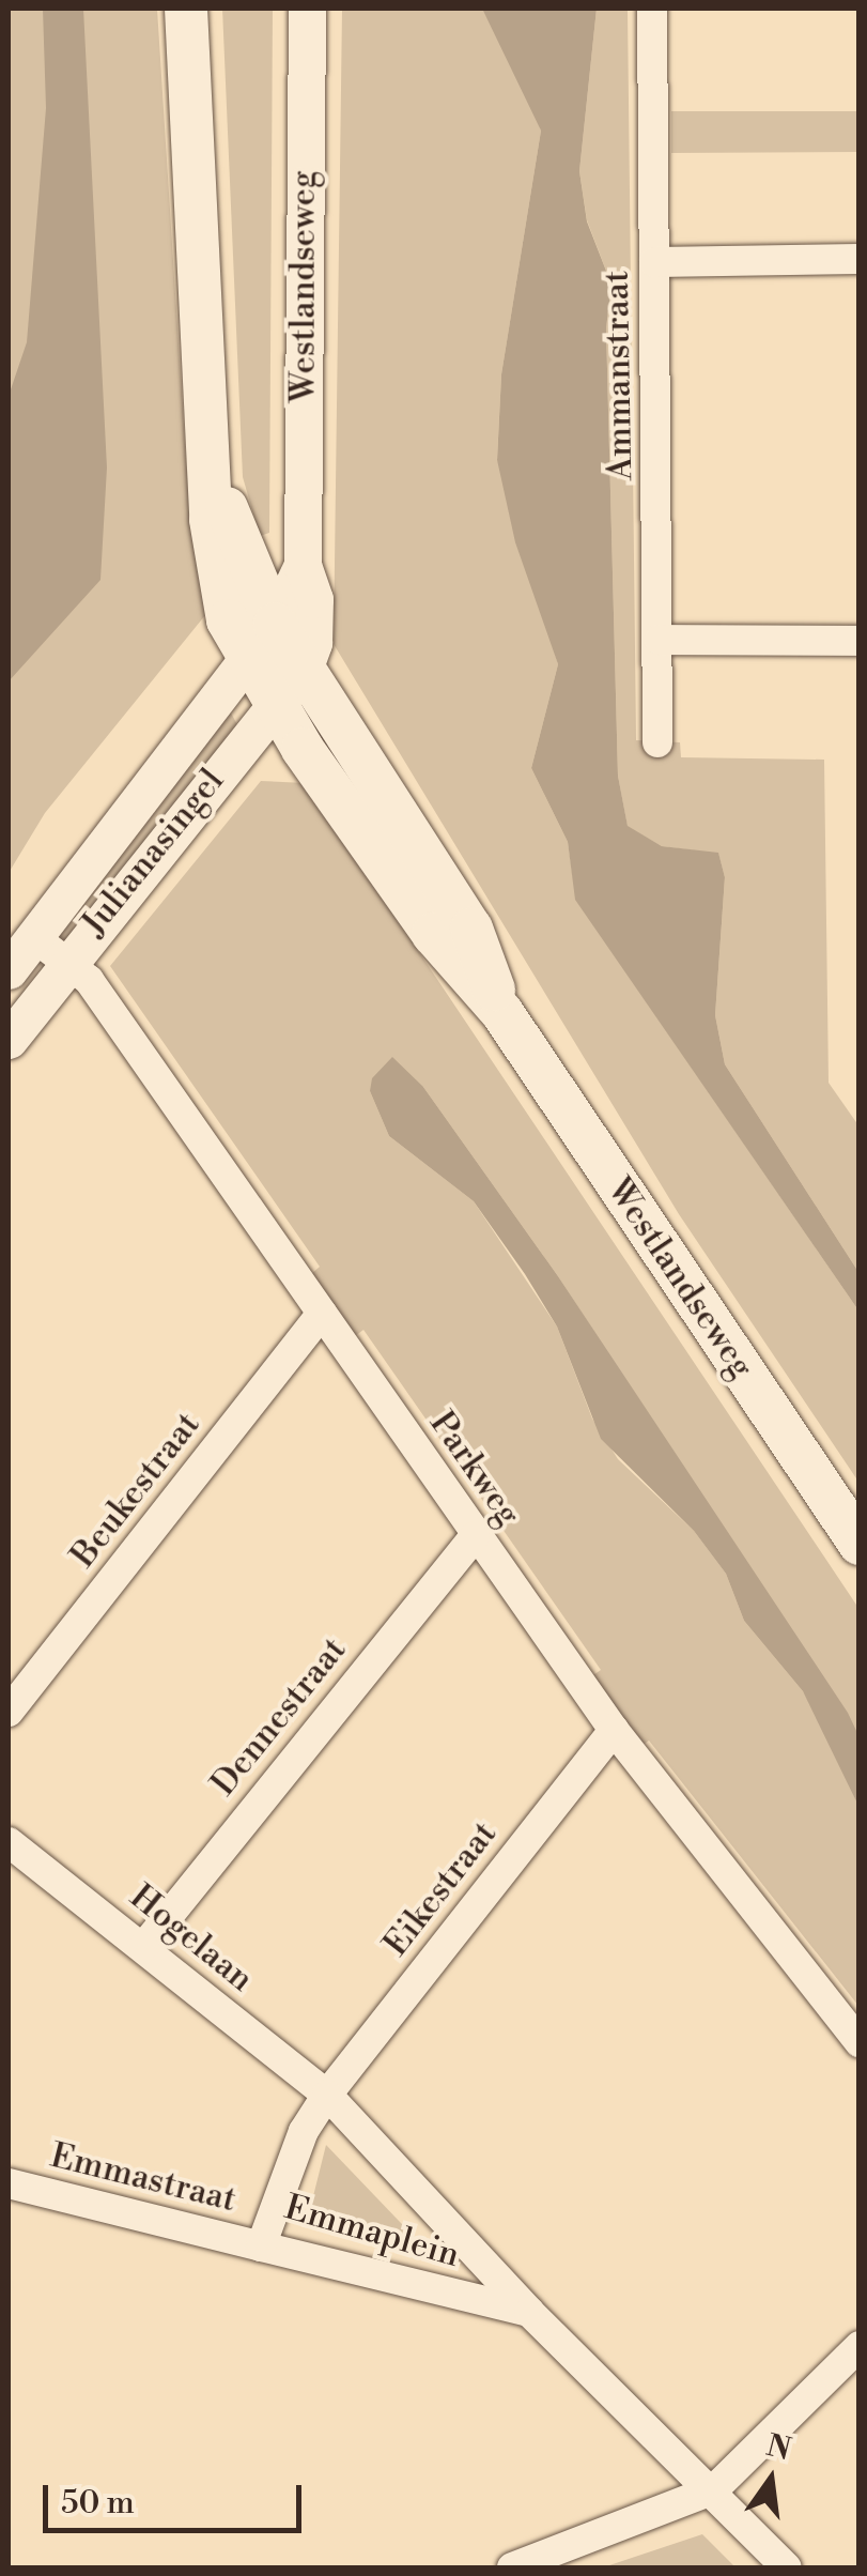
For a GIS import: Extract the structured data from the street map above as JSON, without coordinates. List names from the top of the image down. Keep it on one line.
{"streets":{"main road":["Westlandseweg"],"street":["Ammanstraat","Julianasingel","Parkweg","Beukestraat","Dennestraat","Eikestraat","Hogelaan","Emmastraat","Emmaplein"]},"crossings":[["Westlandseweg","Julianasingel"],["Julianasingel","Parkweg"],["Parkweg","Beukestraat"],["Parkweg","Dennestraat"],["Parkweg","Eikestraat"],["Dennestraat","Hogelaan"],["Eikestraat","Hogelaan"],["Eikestraat","Emmaplein"],["Hogelaan","Emmaplein"],["Emmastraat","Emmaplein"]],"scale_bar":"50 m","north":"top"}
